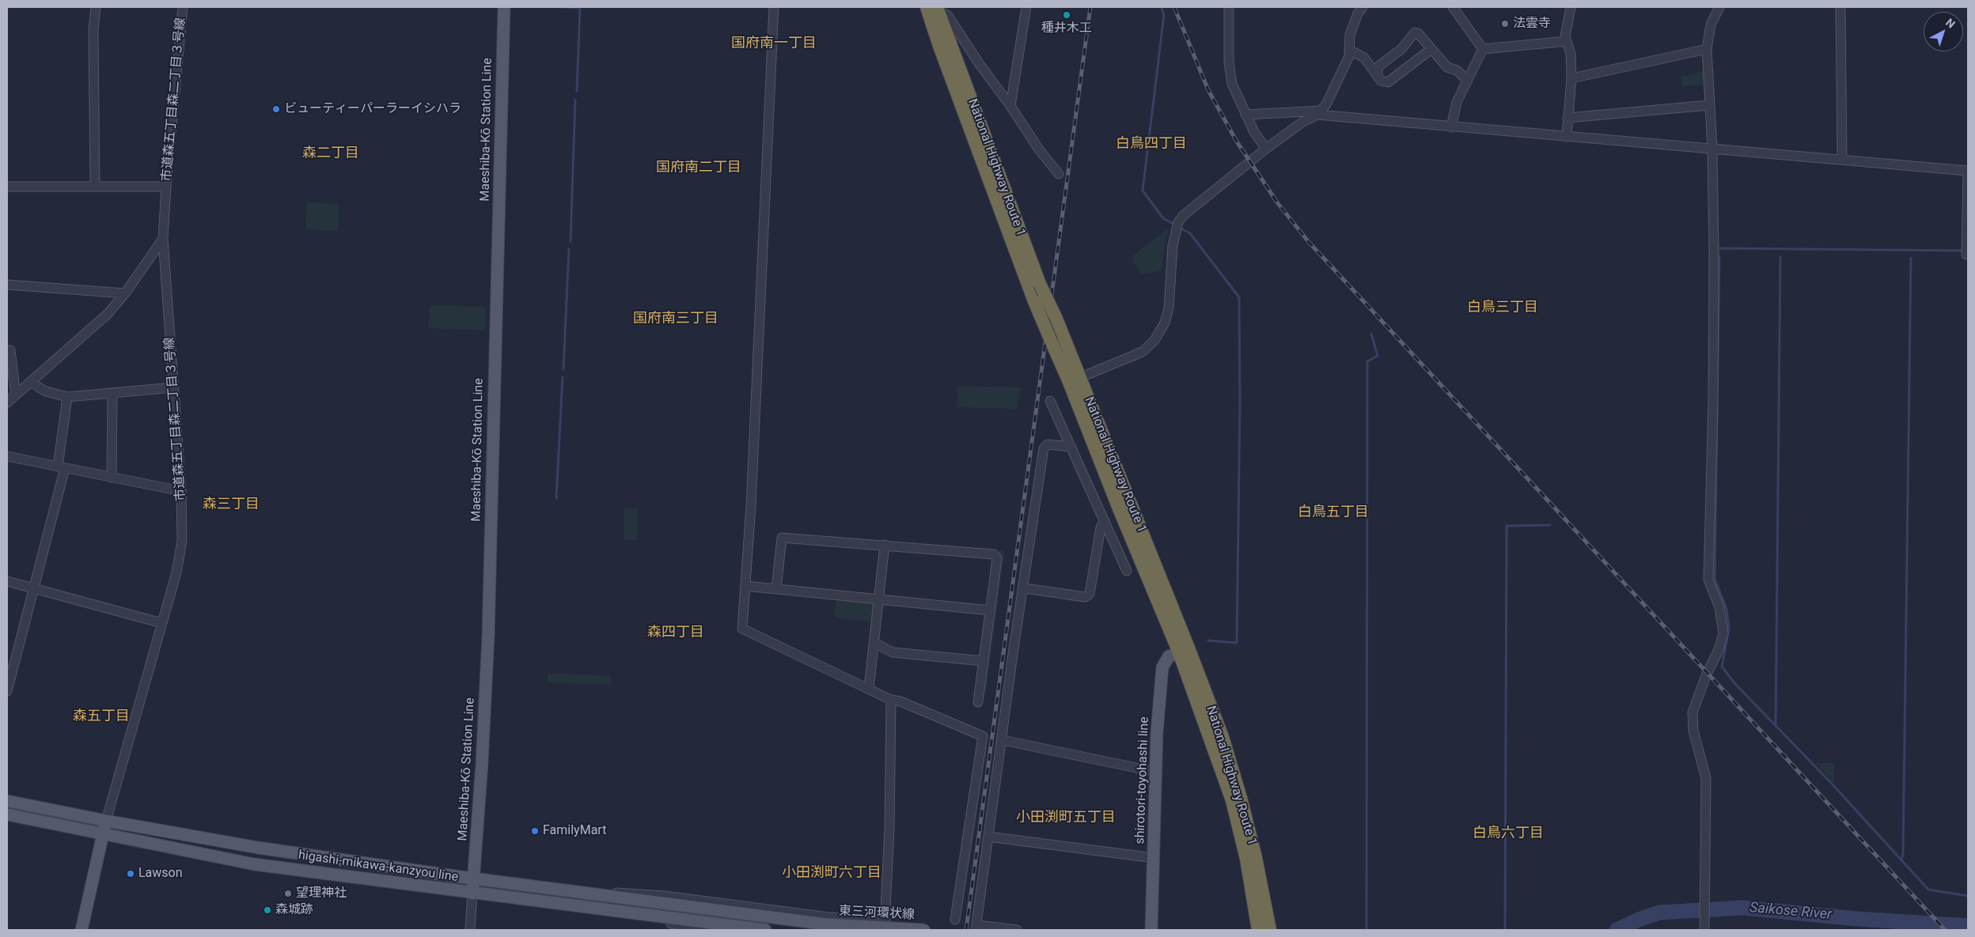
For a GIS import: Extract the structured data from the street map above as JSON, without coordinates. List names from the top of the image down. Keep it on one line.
{"streets":{"highway":["National Highway Route 1"],"main road":["Maeshiba-Kō Station Line","shirotori-toyohashi line","higashi-mikawa-kanzyou line","東三河環状線"],"street":["市道森五丁目森二丁目３号線"]},"crossings":[["市道森五丁目森二丁目３号線","higashi-mikawa-kanzyou line"],["Maeshiba-Kō Station Line","higashi-mikawa-kanzyou line"],["National Highway Route 1","shirotori-toyohashi line"],["higashi-mikawa-kanzyou line","東三河環状線"]],"districts":["国府南一丁目","白鳥四丁目","森二丁目","国府南二丁目","白鳥三丁目","国府南三丁目","森三丁目","白鳥五丁目","森四丁目","森五丁目","小田渕町五丁目","白鳥六丁目","小田渕町六丁目"],"water":["Saikose River"],"places":["種井木工","法雲寺","ビューティーパーラーイシハラ","FamilyMart","Lawson","望理神社","森城跡"],"north":"top right"}
